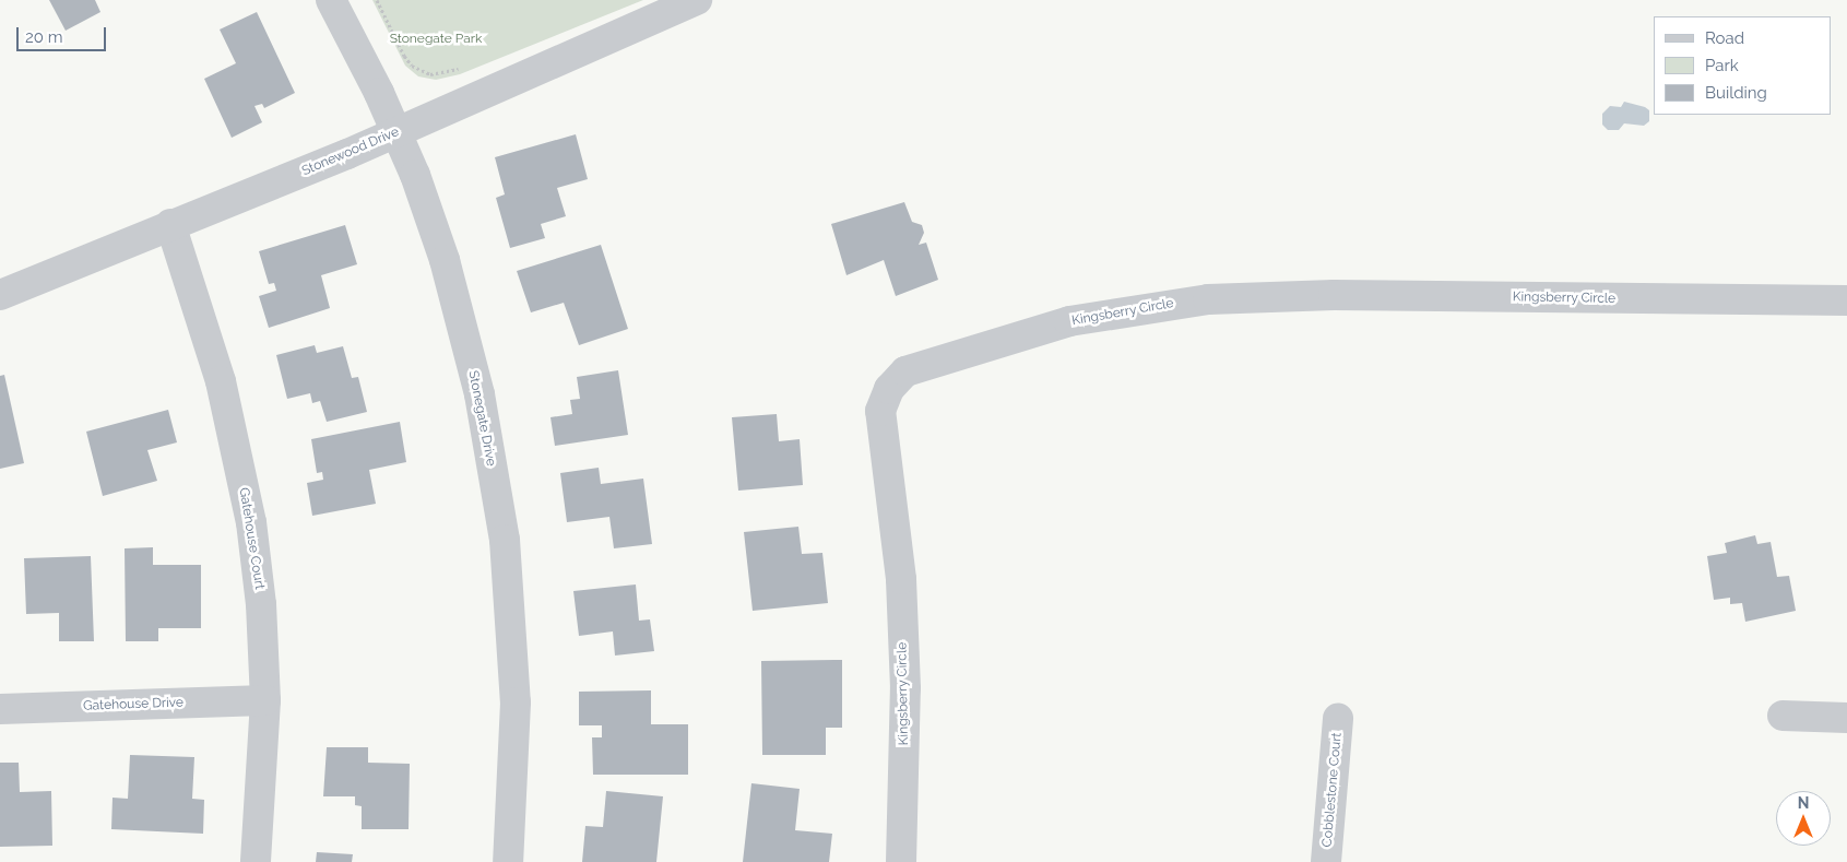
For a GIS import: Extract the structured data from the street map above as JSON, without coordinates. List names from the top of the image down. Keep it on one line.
{"streets":{"street":["Stonewood Drive","Kingsberry Circle","Stonegate Drive","Gatehouse Court","Gatehouse Drive","Cobblestone Court"]},"crossings":[["Stonewood Drive","Stonegate Drive"],["Stonewood Drive","Gatehouse Court"],["Gatehouse Court","Gatehouse Drive"]],"parks":["Stonegate Park"],"legend":["Road","Park","Building"],"scale_bar":"20 m","north":"top"}
